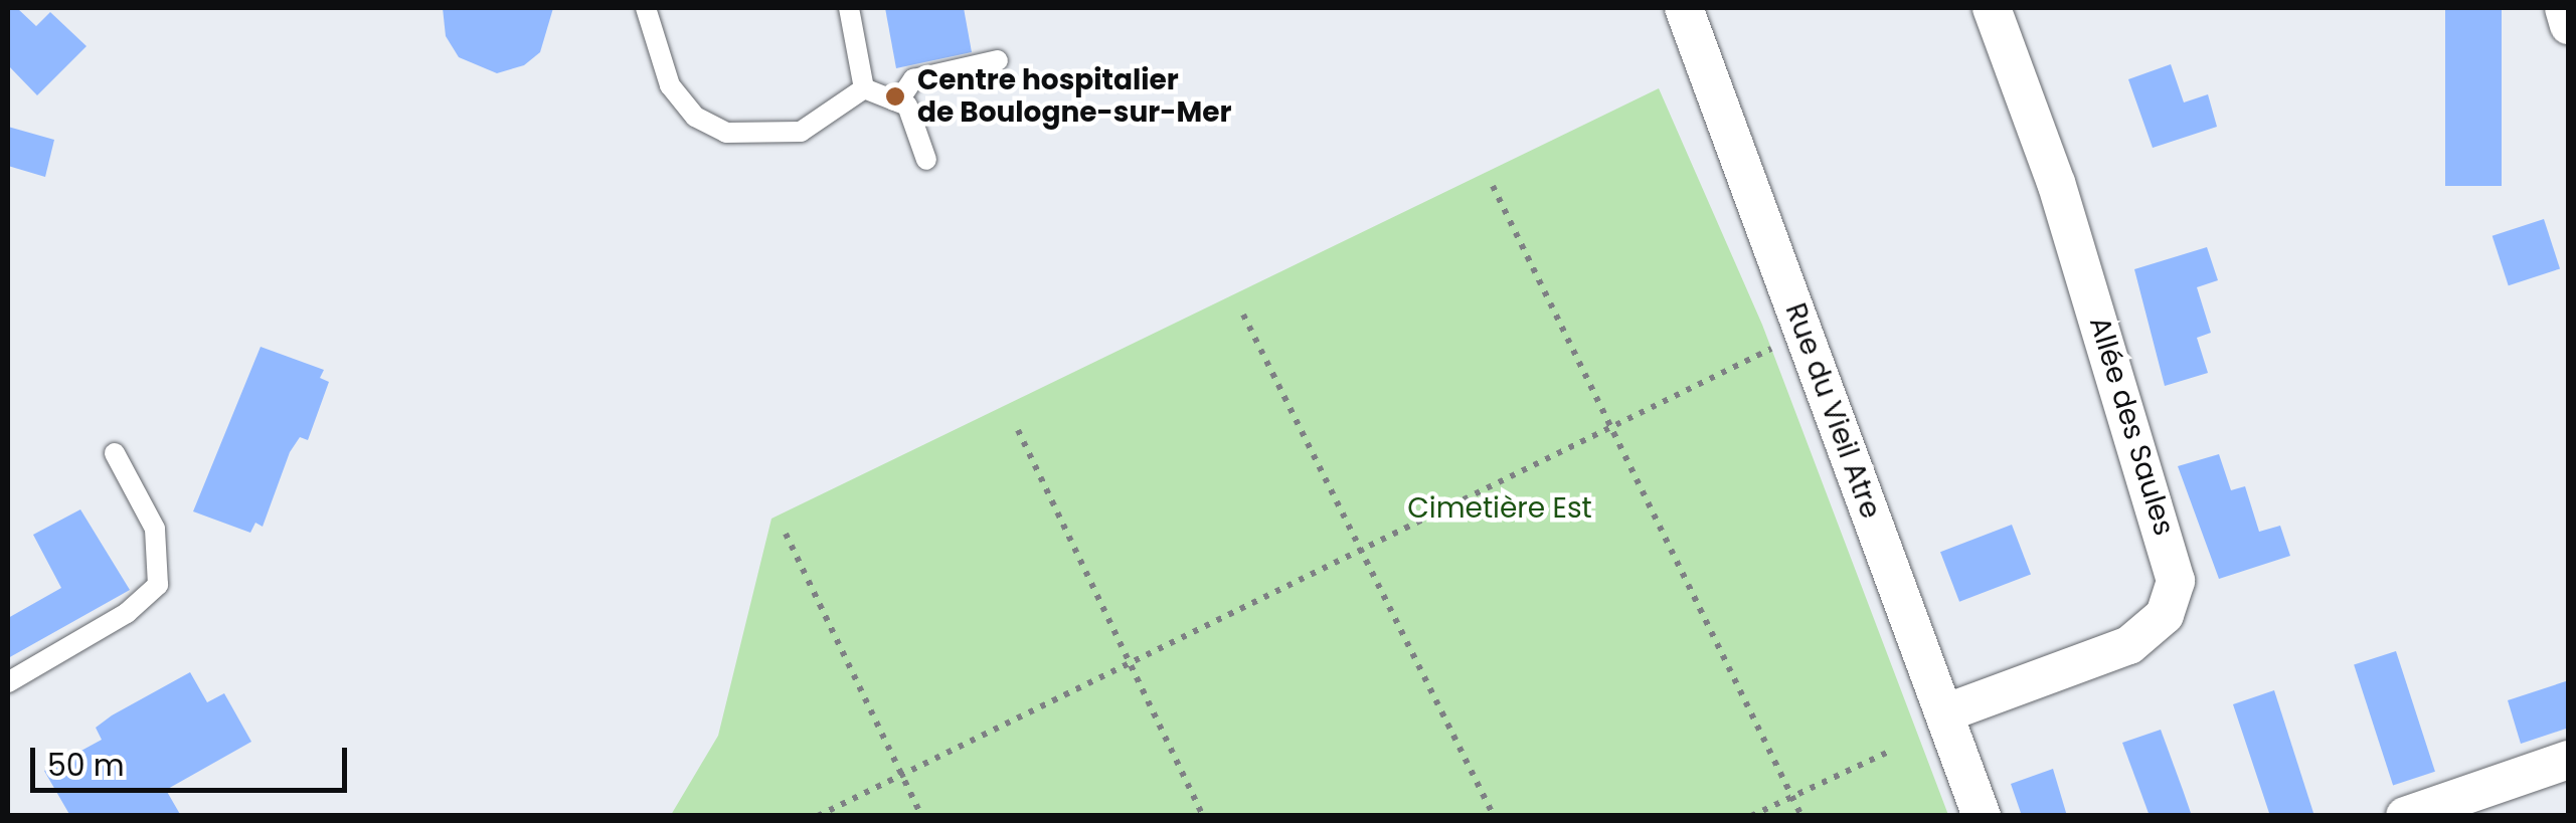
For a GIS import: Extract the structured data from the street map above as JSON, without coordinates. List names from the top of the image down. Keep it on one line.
{"streets":{"street":["Rue du Vieil Atre","Allée des Saules"]},"crossings":[["Rue du Vieil Atre","Allée des Saules"]],"parks":["Cimetière Est"],"places":["Centre hospitalier de Boulogne-sur-Mer"],"scale_bar":"50 m"}
